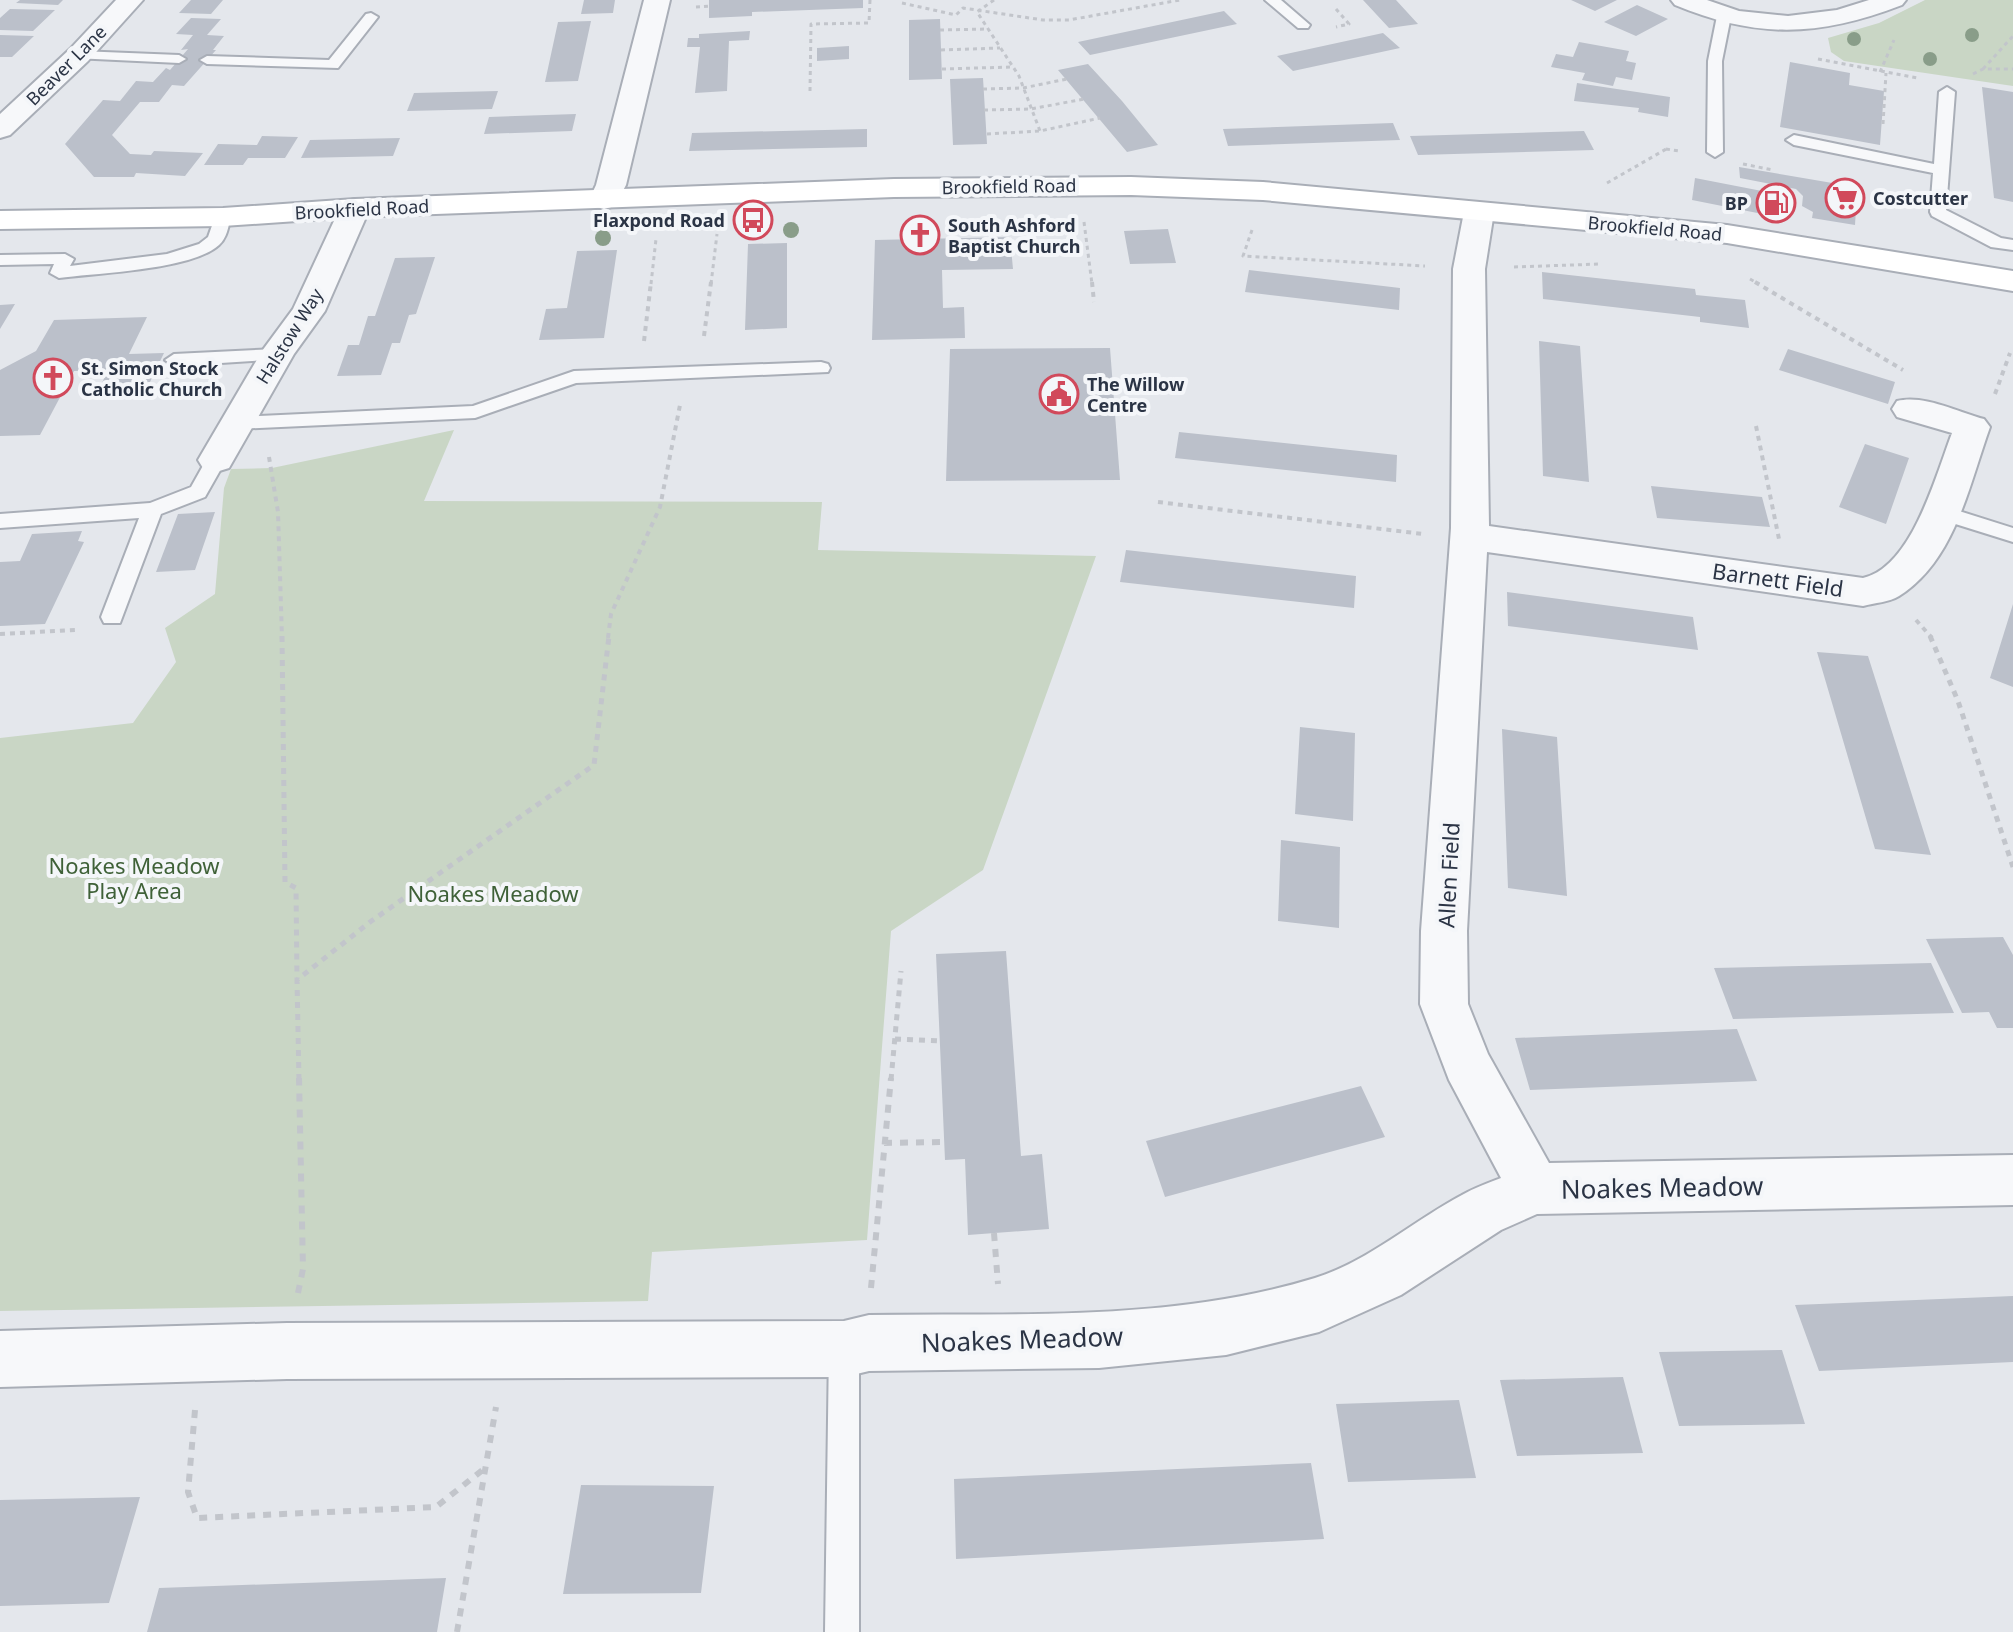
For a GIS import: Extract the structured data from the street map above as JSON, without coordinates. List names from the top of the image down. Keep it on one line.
{"streets":{"main road":["Brookfield Road"],"street":["Beaver Lane","Halstow Way","Barnett Field","Allen Field","Noakes Meadow"]},"crossings":[["Brookfield Road","Halstow Way"],["Brookfield Road","Allen Field"],["Barnett Field","Allen Field"],["Allen Field","Noakes Meadow"]],"parks":["Noakes Meadow Play Area","Noakes Meadow"],"places":{"supermarket":["Costcutter"],"fuel station":["BP"],"bus stop":["Flaxpond Road"],"church":["South Ashford Baptist Church","St. Simon Stock Catholic Church"],"public building":["The Willow Centre"]}}
